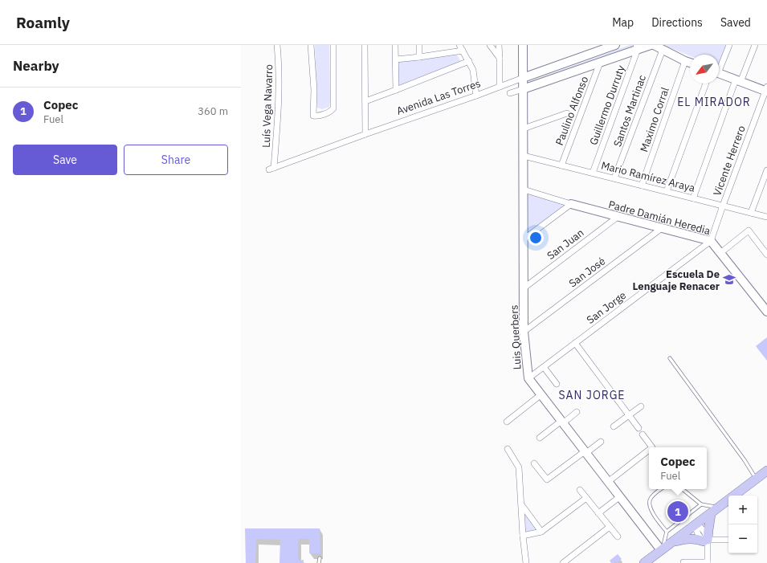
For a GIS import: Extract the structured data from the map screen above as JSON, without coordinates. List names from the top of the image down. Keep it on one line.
{"streets":{"street":["Avenida Las Torres","Guillermo Durruty","Luís Vega Navarro","Paulino Alfonso","Santos Martinac","Maximo Corral","Vicente Herrero","Mario Ramírez Araya","Padre Damián Heredia","San Juan","San José","San Jorge","Luis Querbers"]},"crossings":[["Avenida Las Torres","Luís Vega Navarro"],["Avenida Las Torres","Luis Querbers"],["Guillermo Durruty","Mario Ramírez Araya"],["Paulino Alfonso","Mario Ramírez Araya"],["Santos Martinac","Mario Ramírez Araya"],["Maximo Corral","Mario Ramírez Araya"],["Vicente Herrero","Mario Ramírez Araya"],["Vicente Herrero","Padre Damián Heredia"],["Vicente Herrero","San Jorge"],["Mario Ramírez Araya","Luis Querbers"],["Padre Damián Heredia","San Juan"],["Padre Damián Heredia","San José"],["Padre Damián Heredia","San Jorge"],["Padre Damián Heredia","Luis Querbers"],["San Juan","Luis Querbers"],["San José","Luis Querbers"],["San Jorge","Luis Querbers"]],"districts":["EL MIRADOR","SAN JORGE"],"places":{"school or university":["Escuela De Lenguaje Renacer"]},"north":"bottom left","page":{"header":"Roamly","nav":["Map","Directions","Saved"],"heading":"Nearby","list":[{"mark":"1","name":"Copec","note":"Fuel","value":"360 m"}],"buttons":["Save","Share"],"popup":["Copec","Fuel"],"map_buttons":["+","−"],"pins":"1"}}
